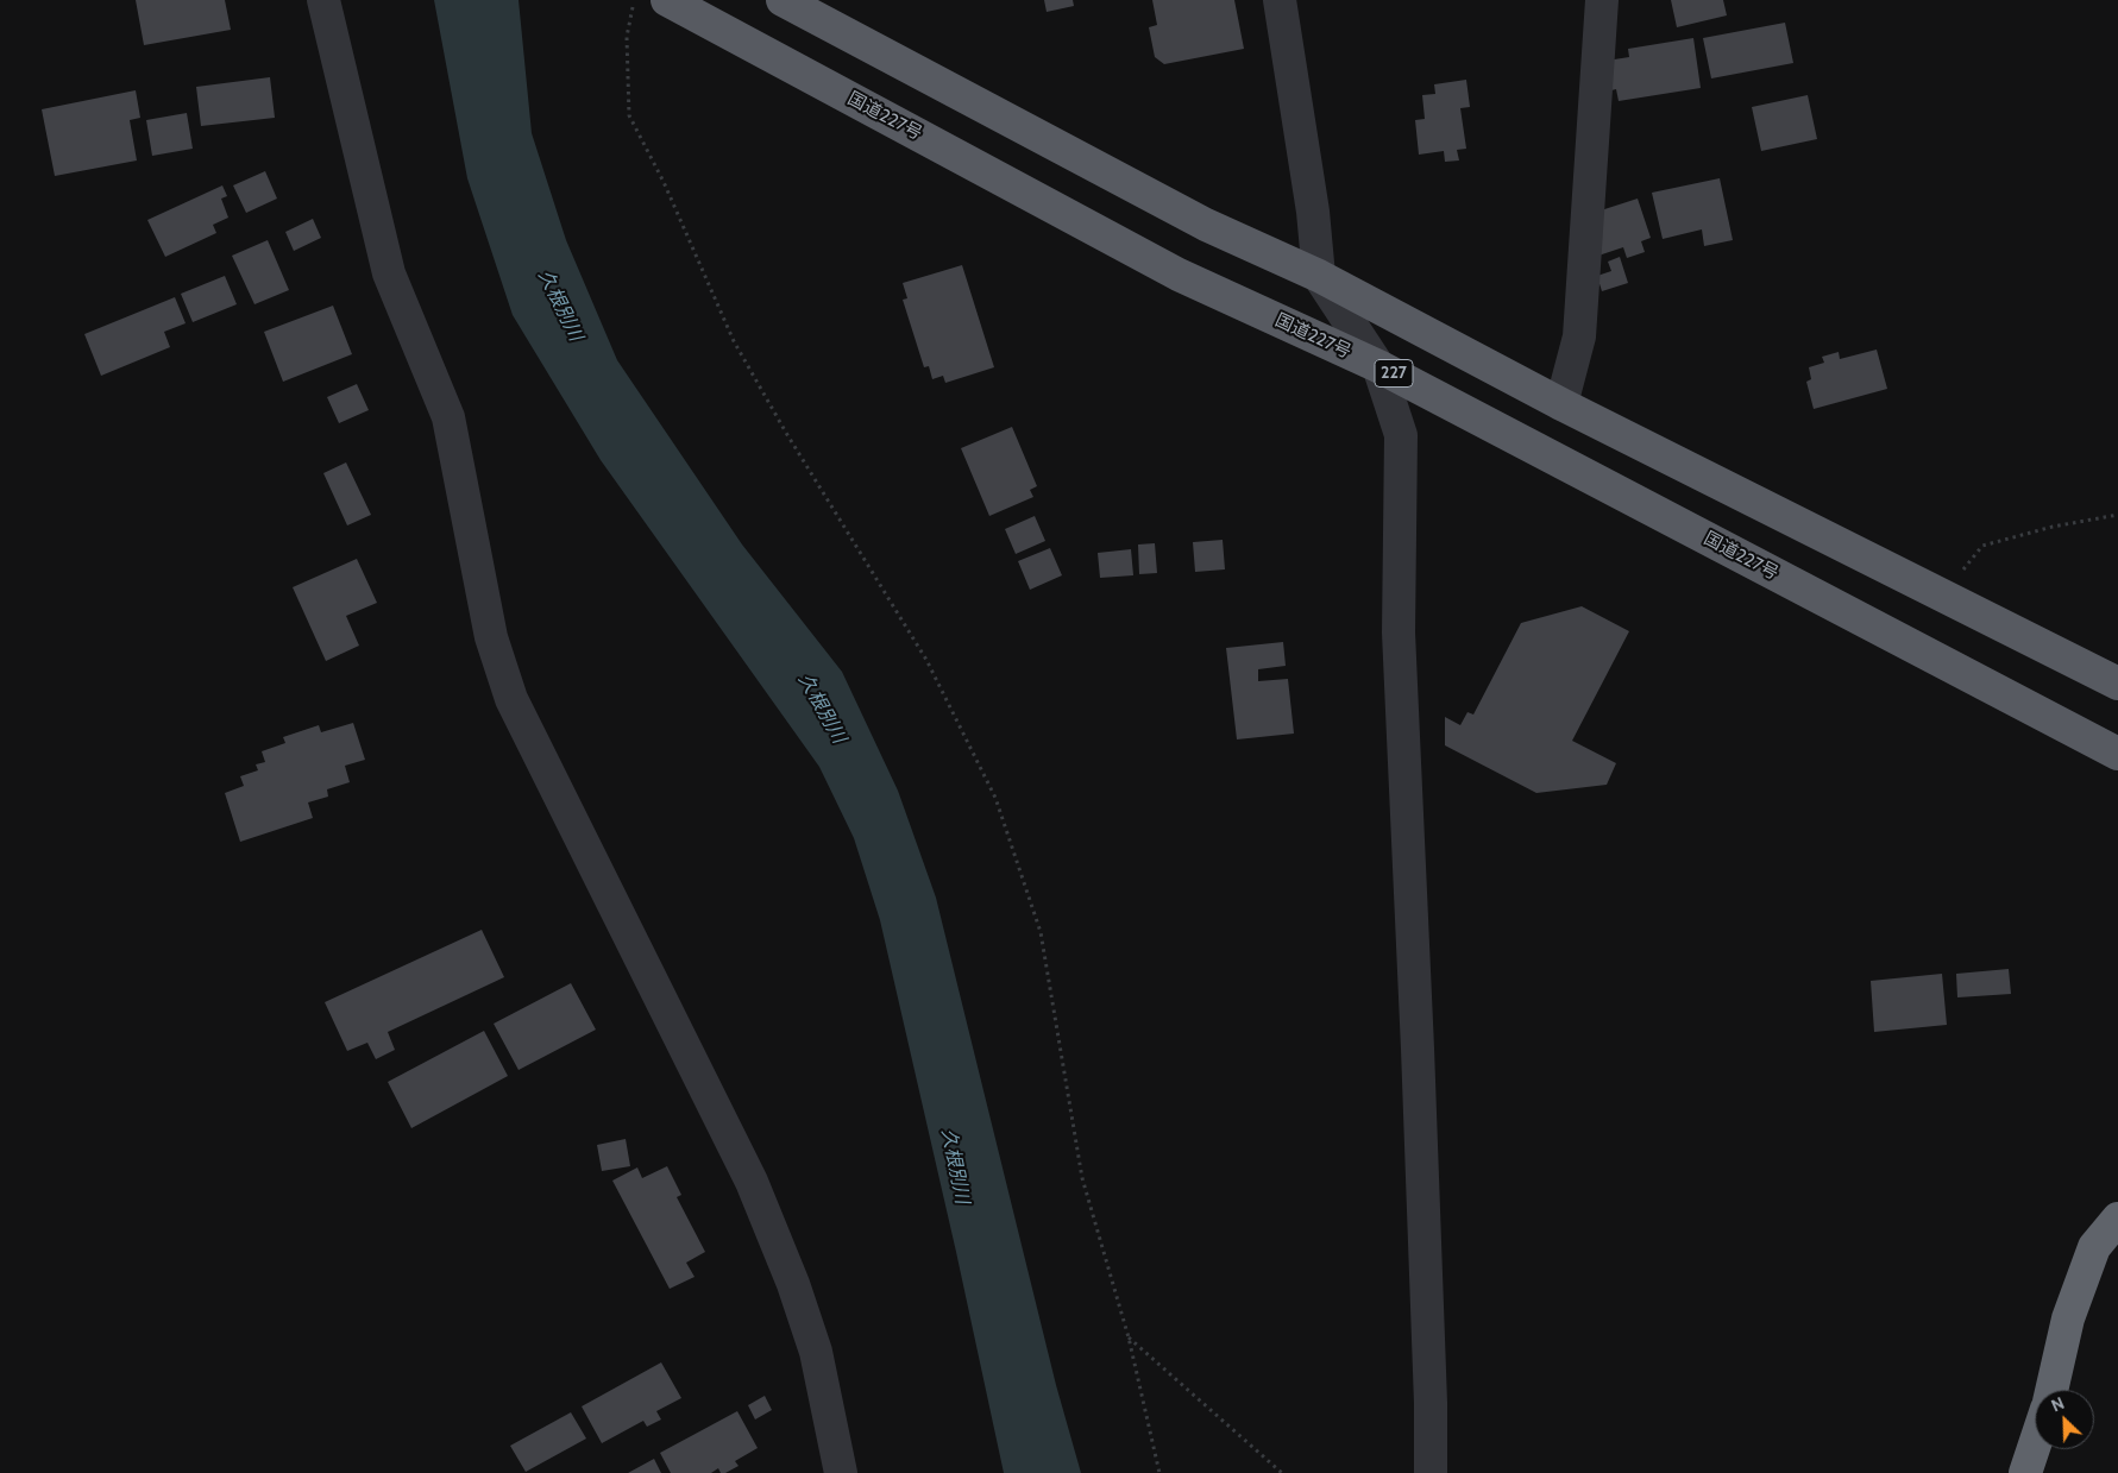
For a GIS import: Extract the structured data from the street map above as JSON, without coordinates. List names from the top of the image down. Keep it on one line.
{"streets":{"highway":["国道227号","227"]},"water":["久根別川"],"north":"top left"}
